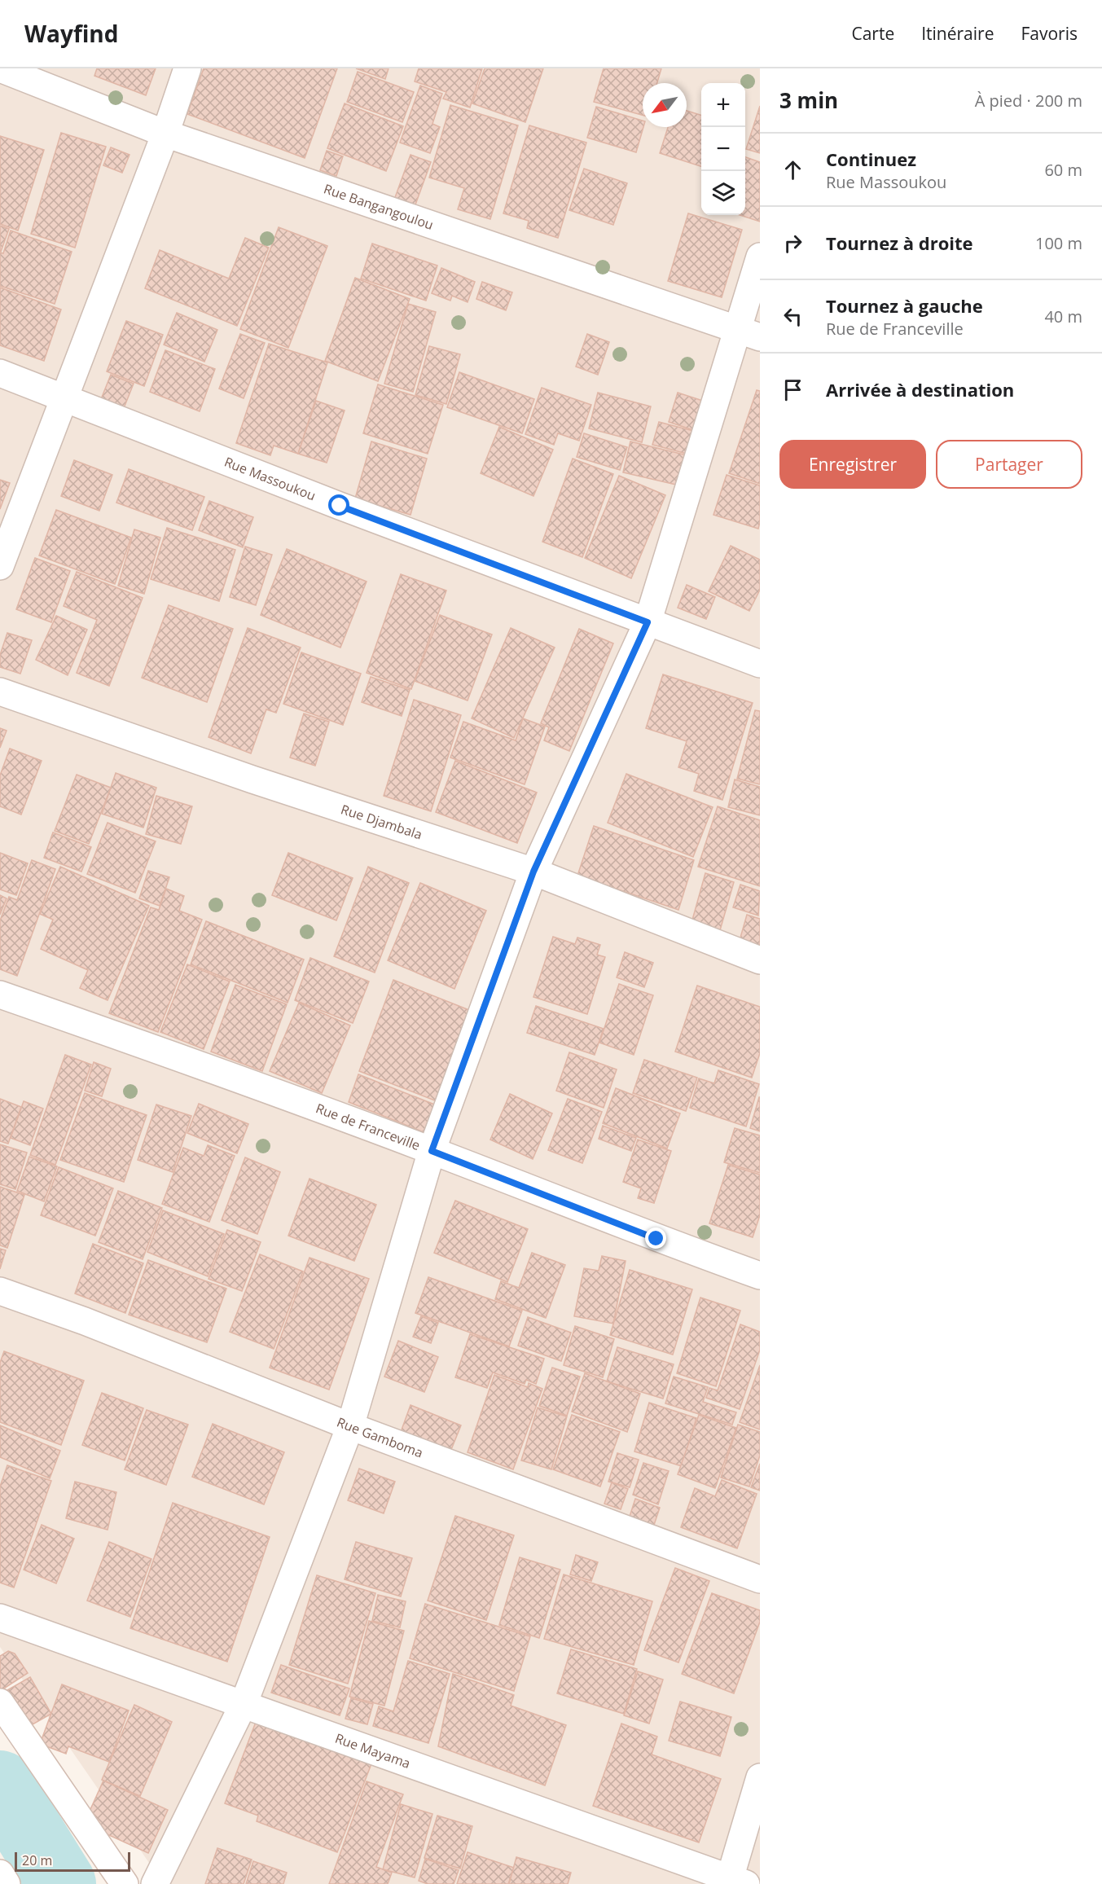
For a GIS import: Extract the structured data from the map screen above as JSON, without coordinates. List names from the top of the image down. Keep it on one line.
{"streets":{"street":["Rue Bangangoulou","Rue Massoukou","Rue Djambala","Rue de Franceville","Rue Gamboma","Rue Mayama"]},"scale_bar":"20 m","north":"bottom left","page":{"header":"Wayfind","nav":["Carte","Itinéraire","Favoris"],"heading":["3 min","À pied · 200 m"],"map_buttons":["+","−"],"list":[["Continuez","Rue Massoukou","60 m"],["Tournez à droite","100 m"],["Tournez à gauche","Rue de Franceville","40 m"],"Arrivée à destination"],"buttons":["Enregistrer","Partager"],"scale":"20 m"}}
